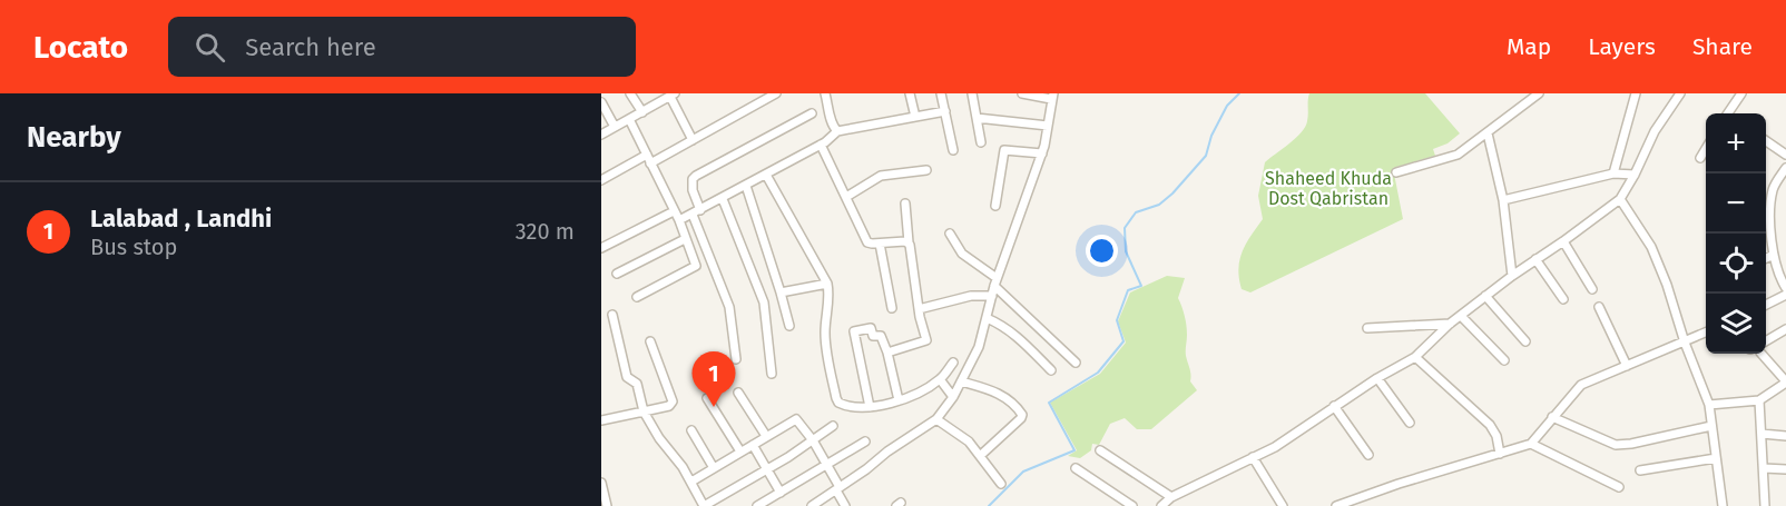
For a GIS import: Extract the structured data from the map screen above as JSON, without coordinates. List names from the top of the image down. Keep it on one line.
{"parks":["Shaheed Khuda Dost Qabristan"],"page":{"header":"Locato","search":"Search here","nav":["Map","Layers","Share"],"heading":"Nearby","map_buttons":["+","−"],"list":[{"mark":"1","name":"Lalabad , Landhi","note":"Bus stop","value":"320 m"}],"pins":"1"}}
